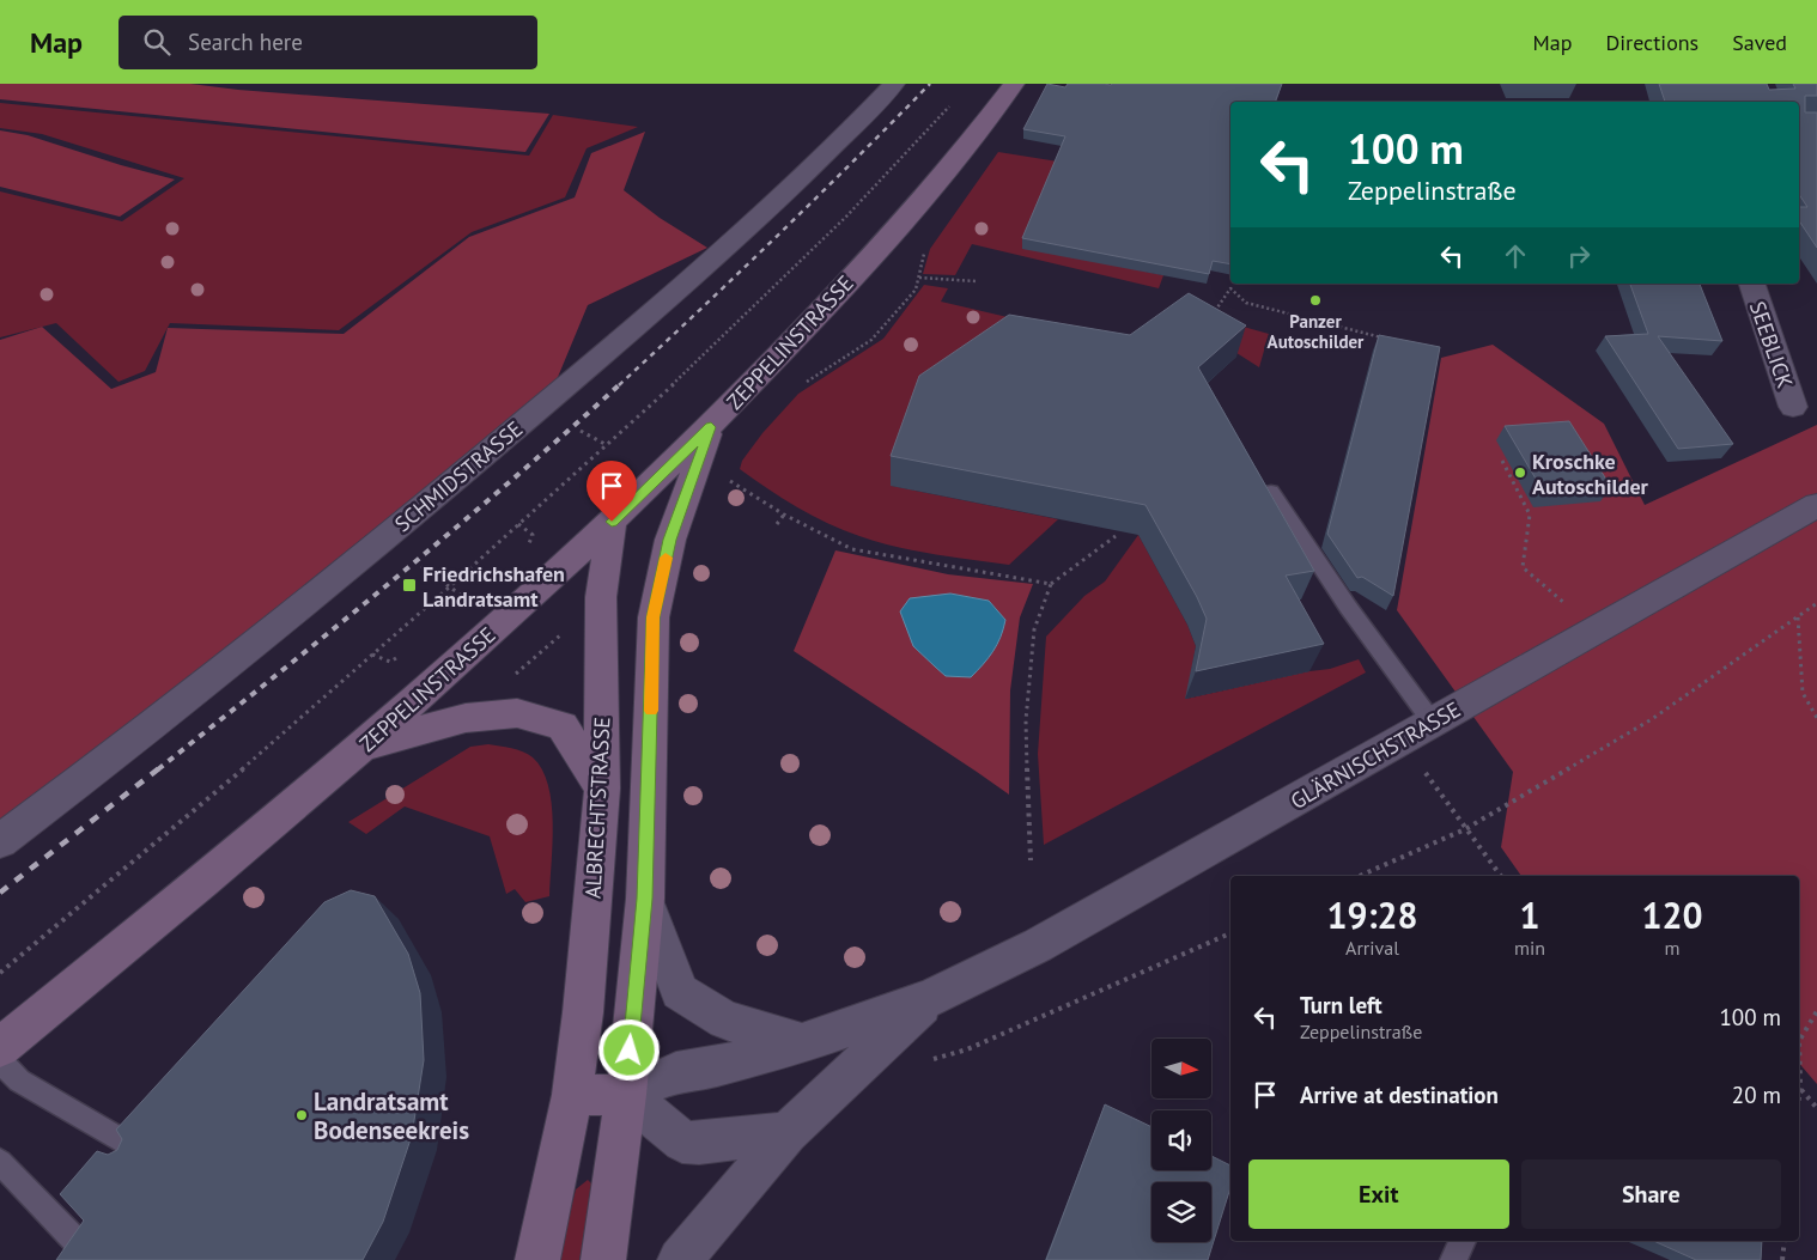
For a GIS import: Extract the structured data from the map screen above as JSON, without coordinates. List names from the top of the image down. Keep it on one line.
{"streets":{"main road":["ZEPPELINSTRASSE","ALBRECHTSTRASSE"],"street":["SEEBLICK","SCHMIDSTRASSE","GLÄRNISCHSTRASSE"]},"crossings":[["ZEPPELINSTRASSE","ALBRECHTSTRASSE"]],"places":{"other":["Panzer Autoschilder","Kroschke Autoschilder","Landratsamt Bodenseekreis"],"transit":["Friedrichshafen Landratsamt"]},"north":"right","page":{"header":"Map","search":"Search here","nav":["Map","Directions","Saved"],"turn":["100 m","Zeppelinstraße"],"eta":["19:28","Arrival","1","min","120","m"],"list":[{"name":"Turn left","note":"Zeppelinstraße","value":"100 m"},{"name":"Arrive at destination","value":"20 m"}],"buttons":["Exit","Share"]}}
